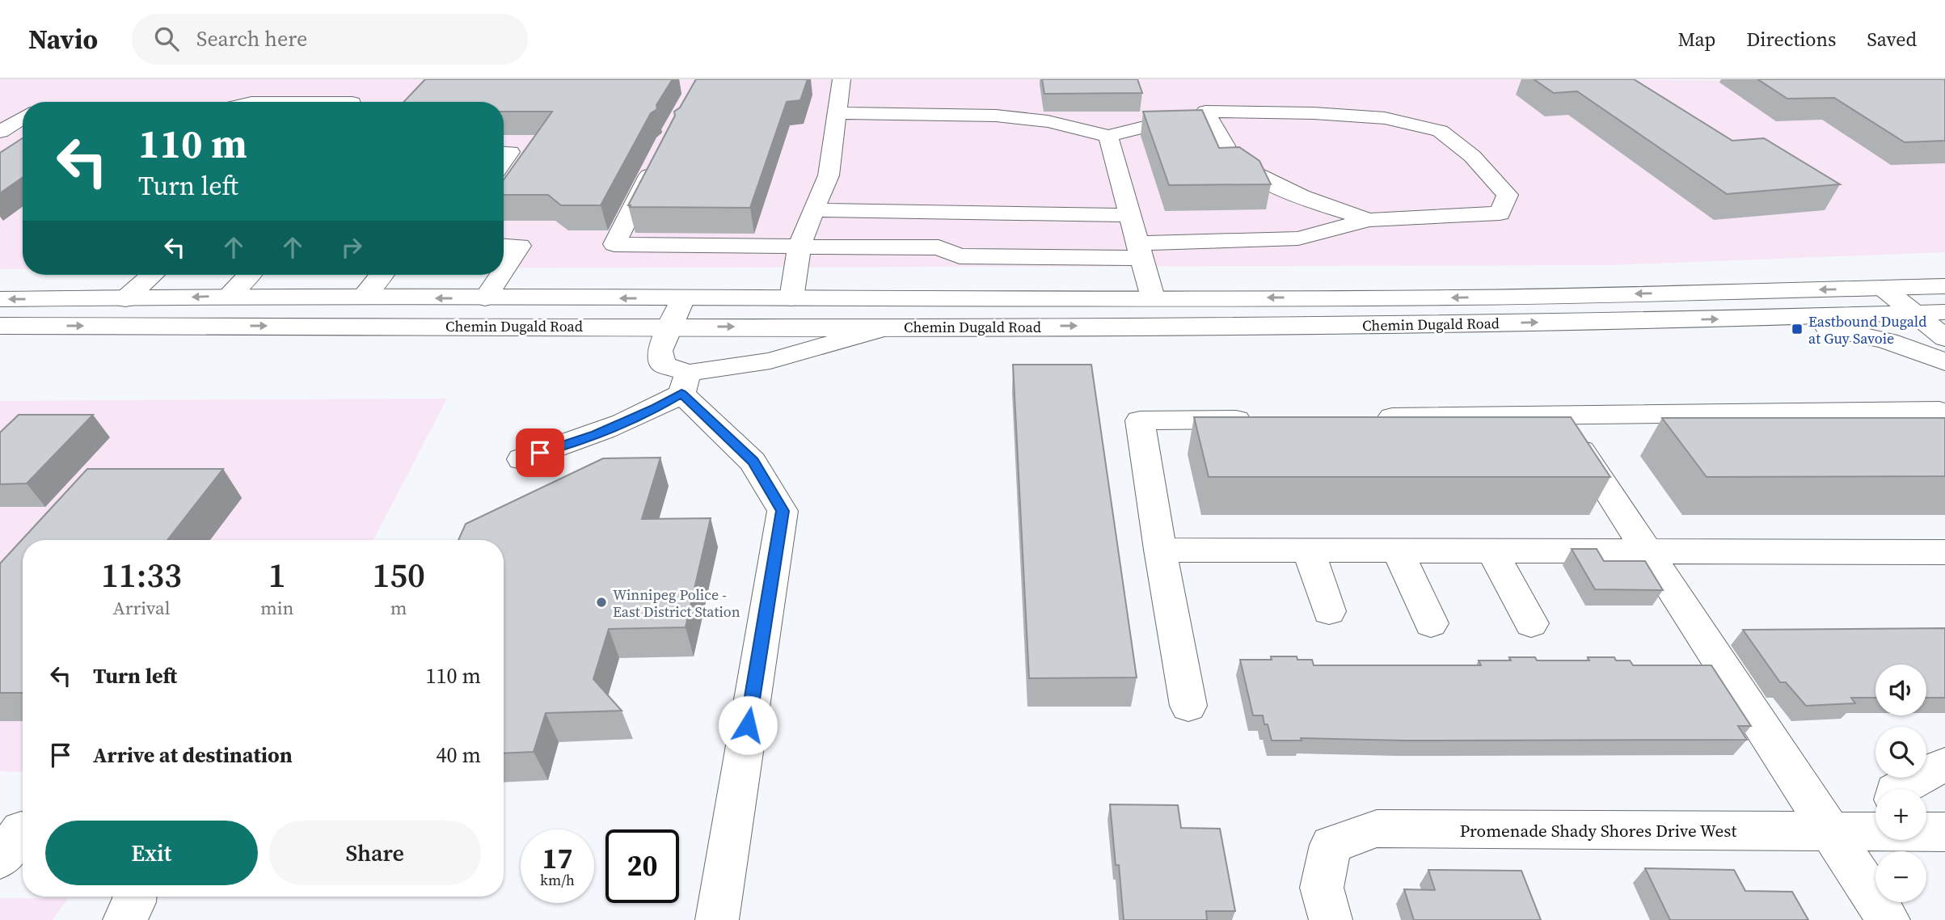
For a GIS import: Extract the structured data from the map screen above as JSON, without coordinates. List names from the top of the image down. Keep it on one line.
{"streets":{"main road":["Chemin Dugald Road","Promenade Shady Shores Drive West"]},"places":{"transit":["Eastbound Dugald at Guy Savoie"],"other":["Winnipeg Police - East District Station"]},"page":{"header":"Navio","search":"Search here","nav":["Map","Directions","Saved"],"turn":["110 m","Turn left"],"eta":["11:33","Arrival","1","min","150","m"],"list":[{"name":"Turn left","value":"110 m"},{"name":"Arrive at destination","value":"40 m"}],"map_buttons":["+","−"],"buttons":["Exit","Share"],"speed":"17 km/h","limit":"20"}}
